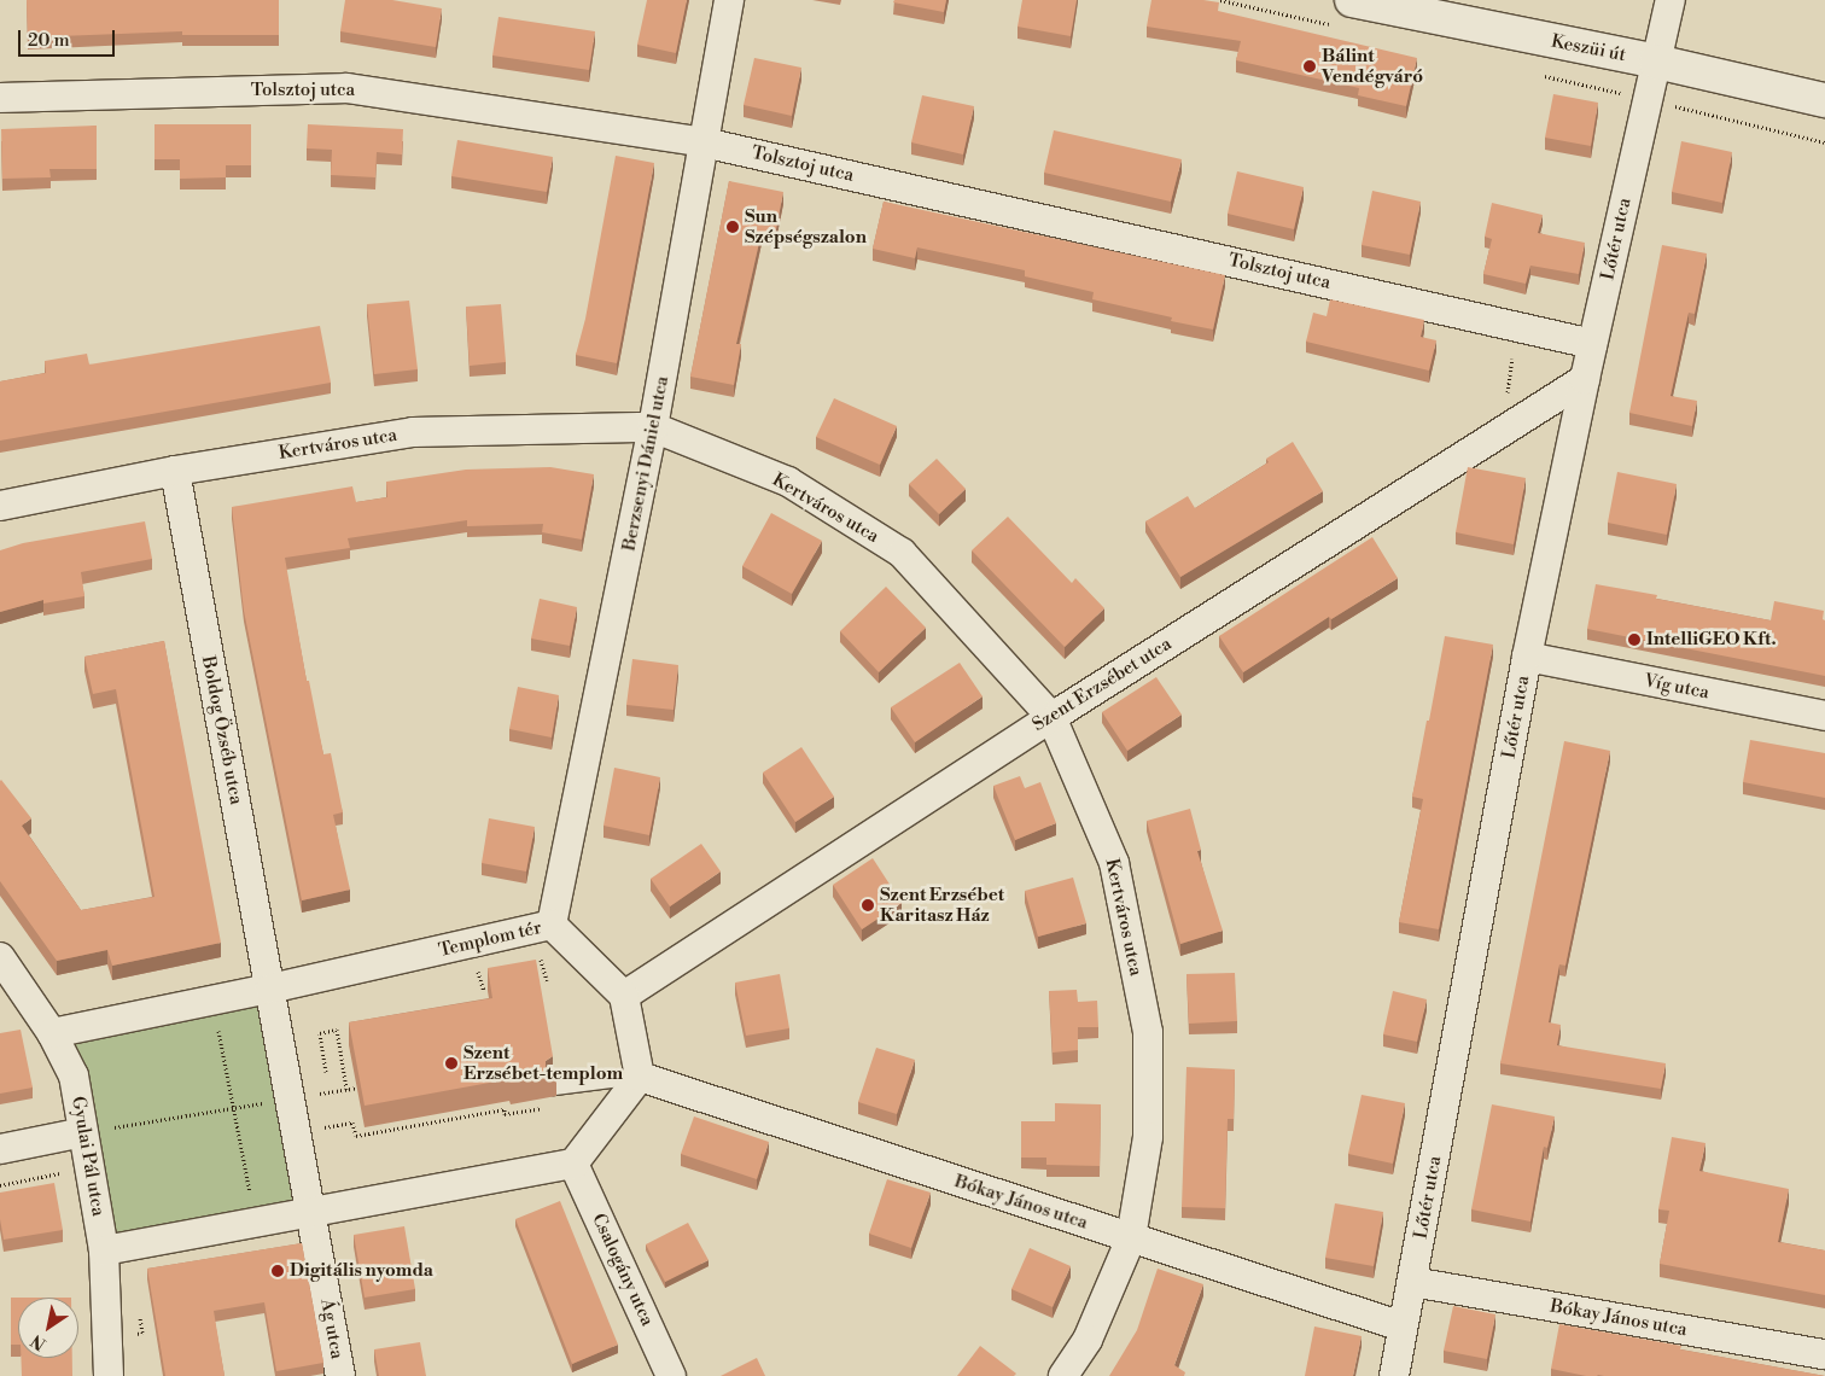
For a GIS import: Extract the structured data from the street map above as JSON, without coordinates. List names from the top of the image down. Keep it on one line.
{"streets":{"street":["Keszüi út","Tolsztoj utca","Lőtér utca","Kertváros utca","Berzsenyi Dániel utca","Szent Erzsébet utca","Víg utca","Boldog Özséb utca","Templom tér","Gyulai Pál utca","Bókay János utca","Csalogány utca","Ág utca"]},"crossings":[["Keszüi út","Lőtér utca"],["Tolsztoj utca","Lőtér utca"],["Tolsztoj utca","Berzsenyi Dániel utca"],["Lőtér utca","Szent Erzsébet utca"],["Lőtér utca","Víg utca"],["Lőtér utca","Bókay János utca"],["Kertváros utca","Berzsenyi Dániel utca"],["Kertváros utca","Szent Erzsébet utca"],["Kertváros utca","Boldog Özséb utca"],["Kertváros utca","Bókay János utca"],["Berzsenyi Dániel utca","Templom tér"],["Szent Erzsébet utca","Templom tér"],["Boldog Özséb utca","Templom tér"],["Templom tér","Gyulai Pál utca"]],"places":["Bálint Vendégváró","Sun Szépségszalon","IntelliGEO Kft.","Szent Erzsébet Karitasz Ház","Szent Erzsébet-templom","Digitális nyomda"],"scale_bar":"20 m","north":"bottom left"}
